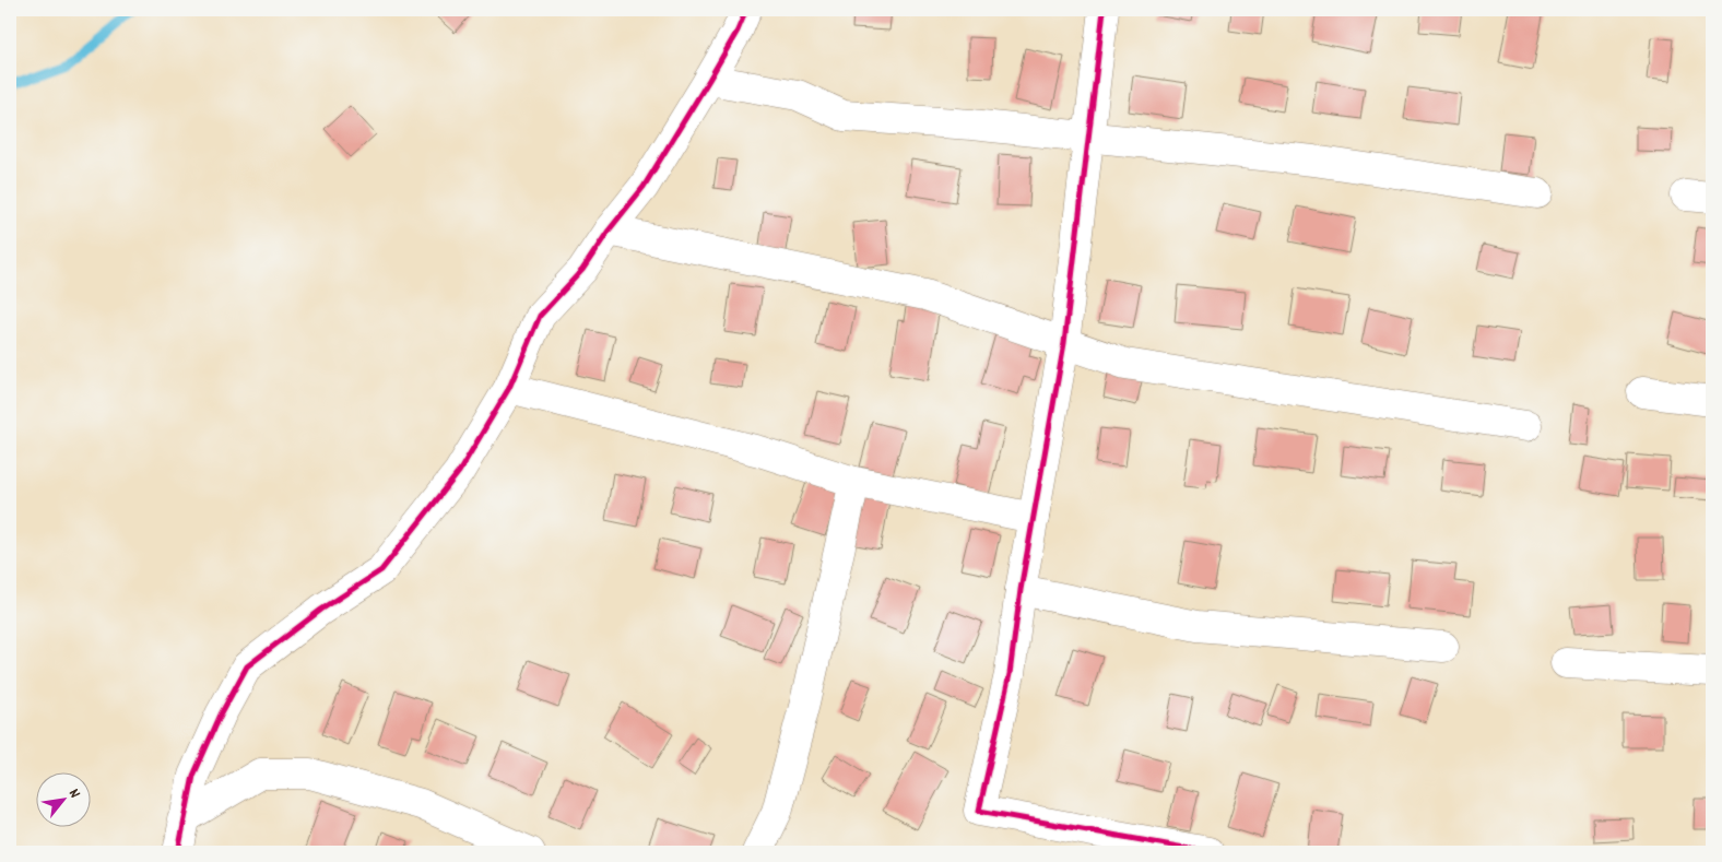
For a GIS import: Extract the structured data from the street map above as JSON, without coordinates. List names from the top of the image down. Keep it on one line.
{"north":"top right"}
